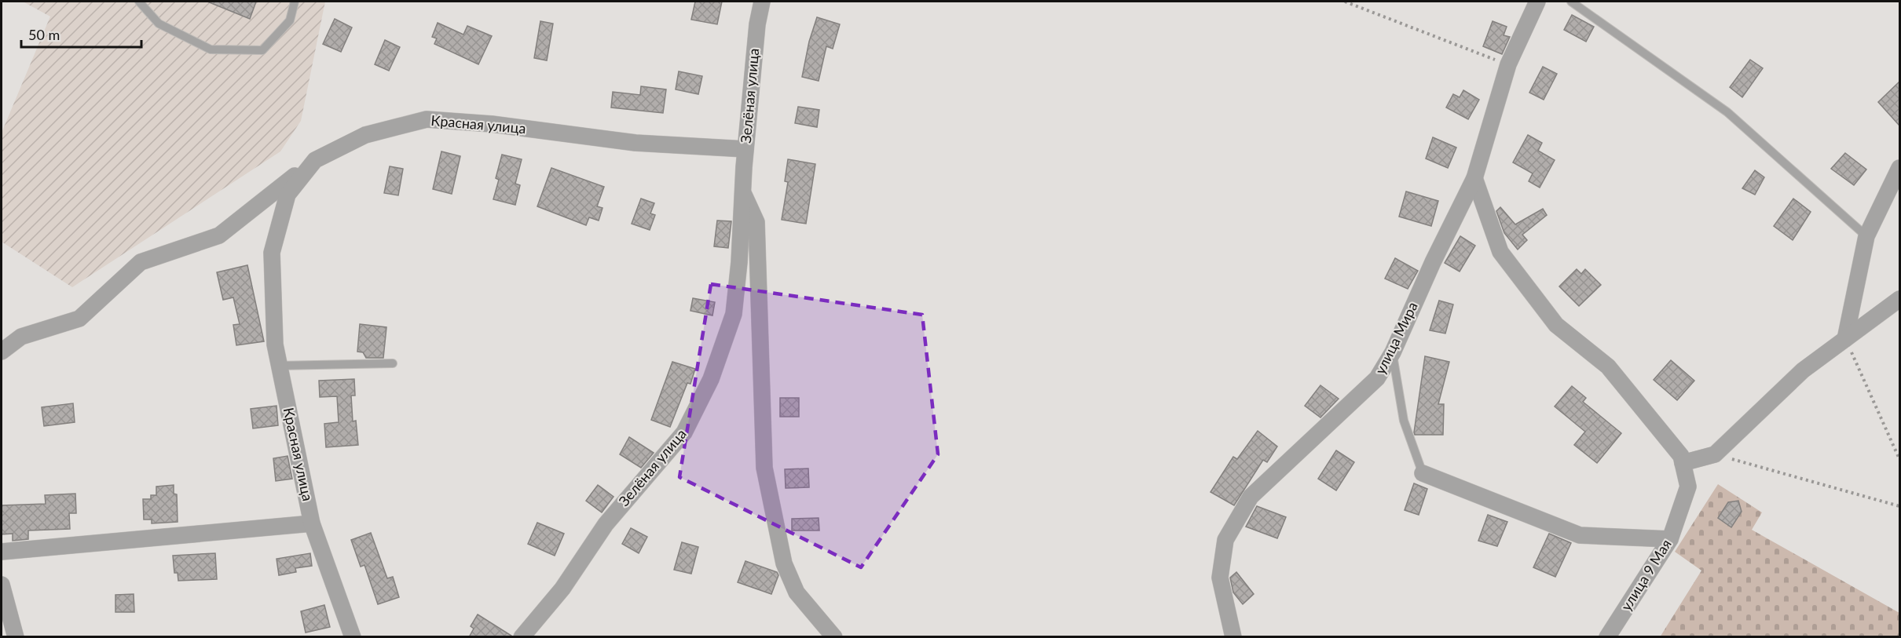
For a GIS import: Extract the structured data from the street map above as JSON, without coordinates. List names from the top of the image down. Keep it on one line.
{"streets":{"street":["Зелёная улица","Красная улица","улица Мира","улица 9 Мая"]},"crossings":[["Зелёная улица","Красная улица"]],"scale_bar":"50 m"}
